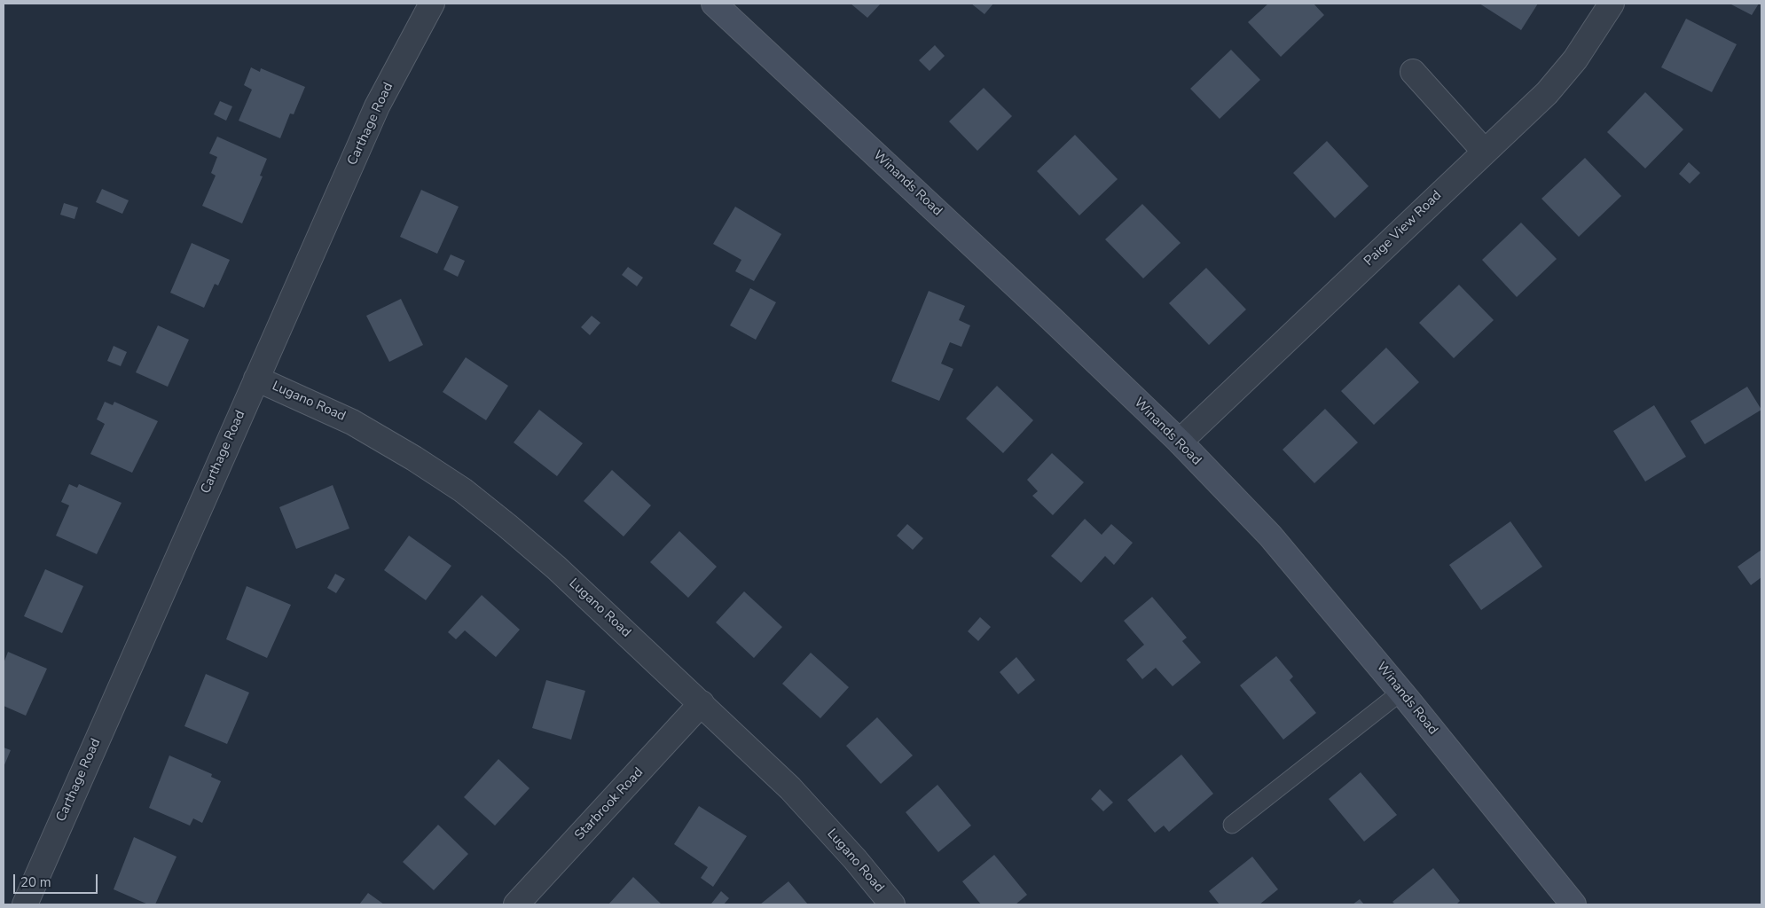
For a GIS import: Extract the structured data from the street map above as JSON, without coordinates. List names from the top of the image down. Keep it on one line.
{"streets":{"street":["Carthage Road","Winands Road","Paige View Road","Lugano Road","Starbrook Road"]},"crossings":[["Carthage Road","Lugano Road"],["Winands Road","Paige View Road"],["Lugano Road","Starbrook Road"]],"scale_bar":"20 m"}
